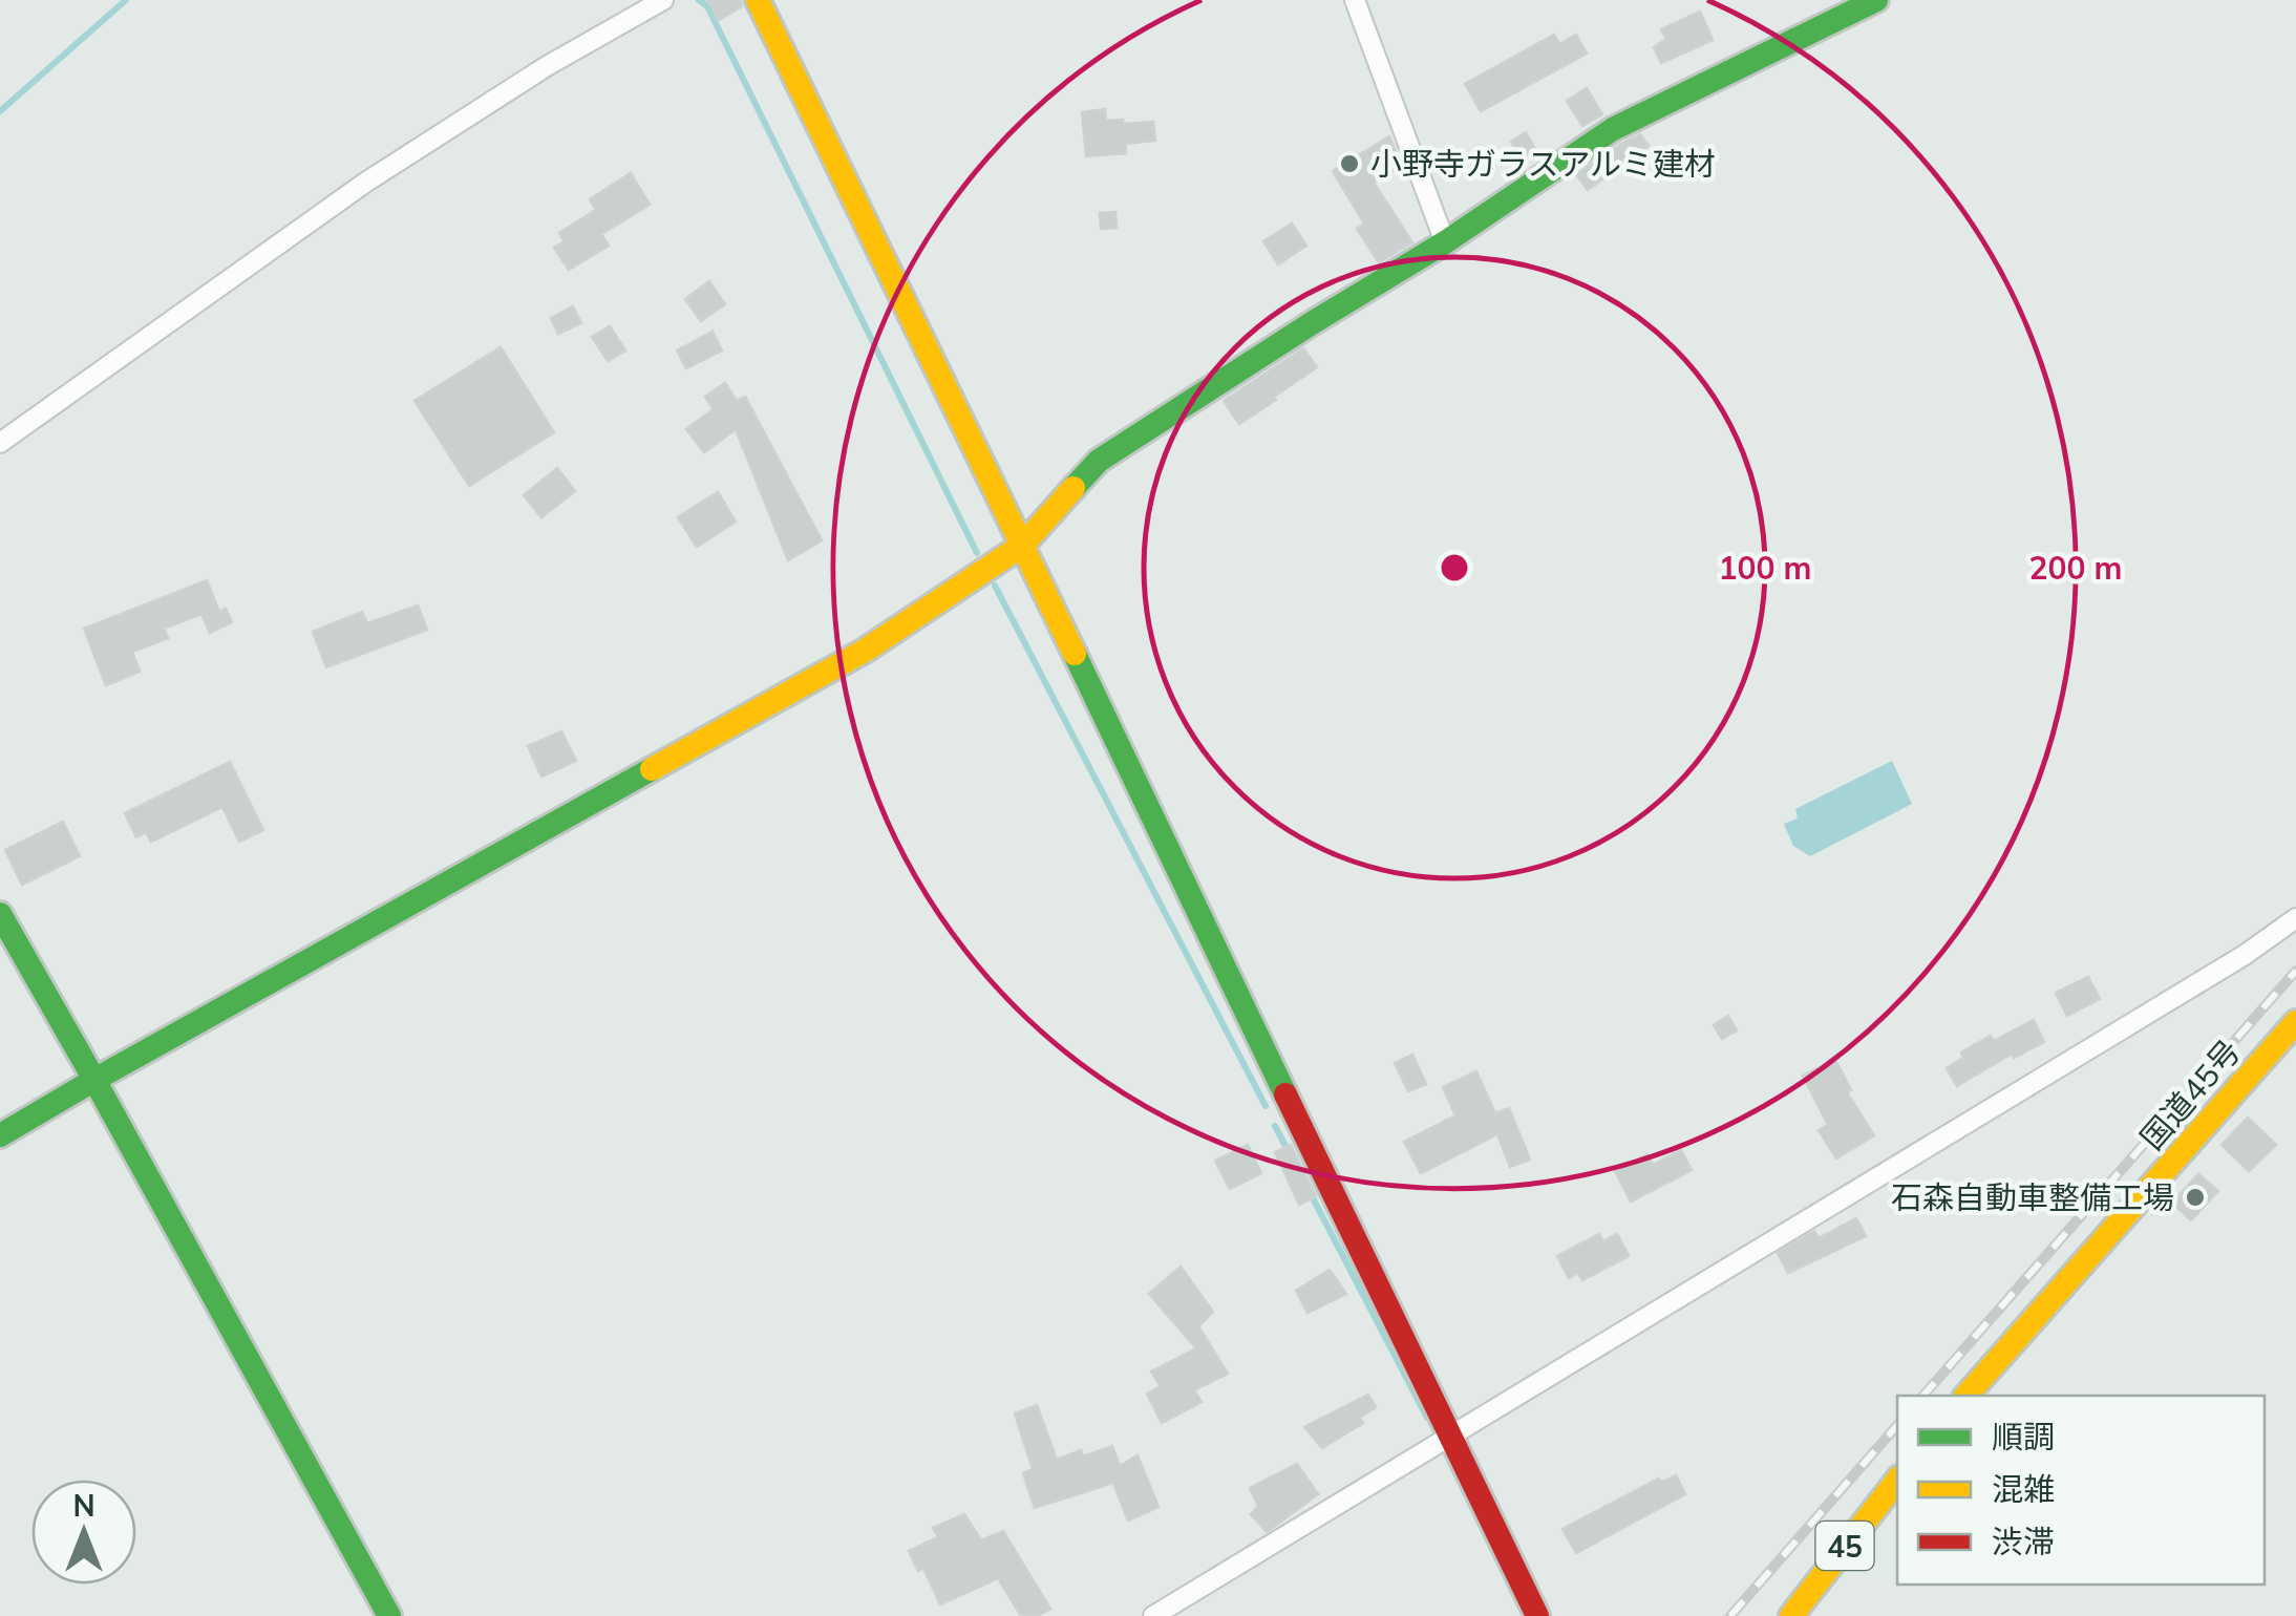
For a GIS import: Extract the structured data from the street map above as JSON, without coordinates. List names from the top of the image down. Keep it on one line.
{"streets":{"main road":["国道45号","45"]},"places":["小野寺ガラスアルミ建材","石森自動車整備工場"],"legend":["順調","混雑","渋滞"],"north":"top","rings":["100 m","200 m"]}
